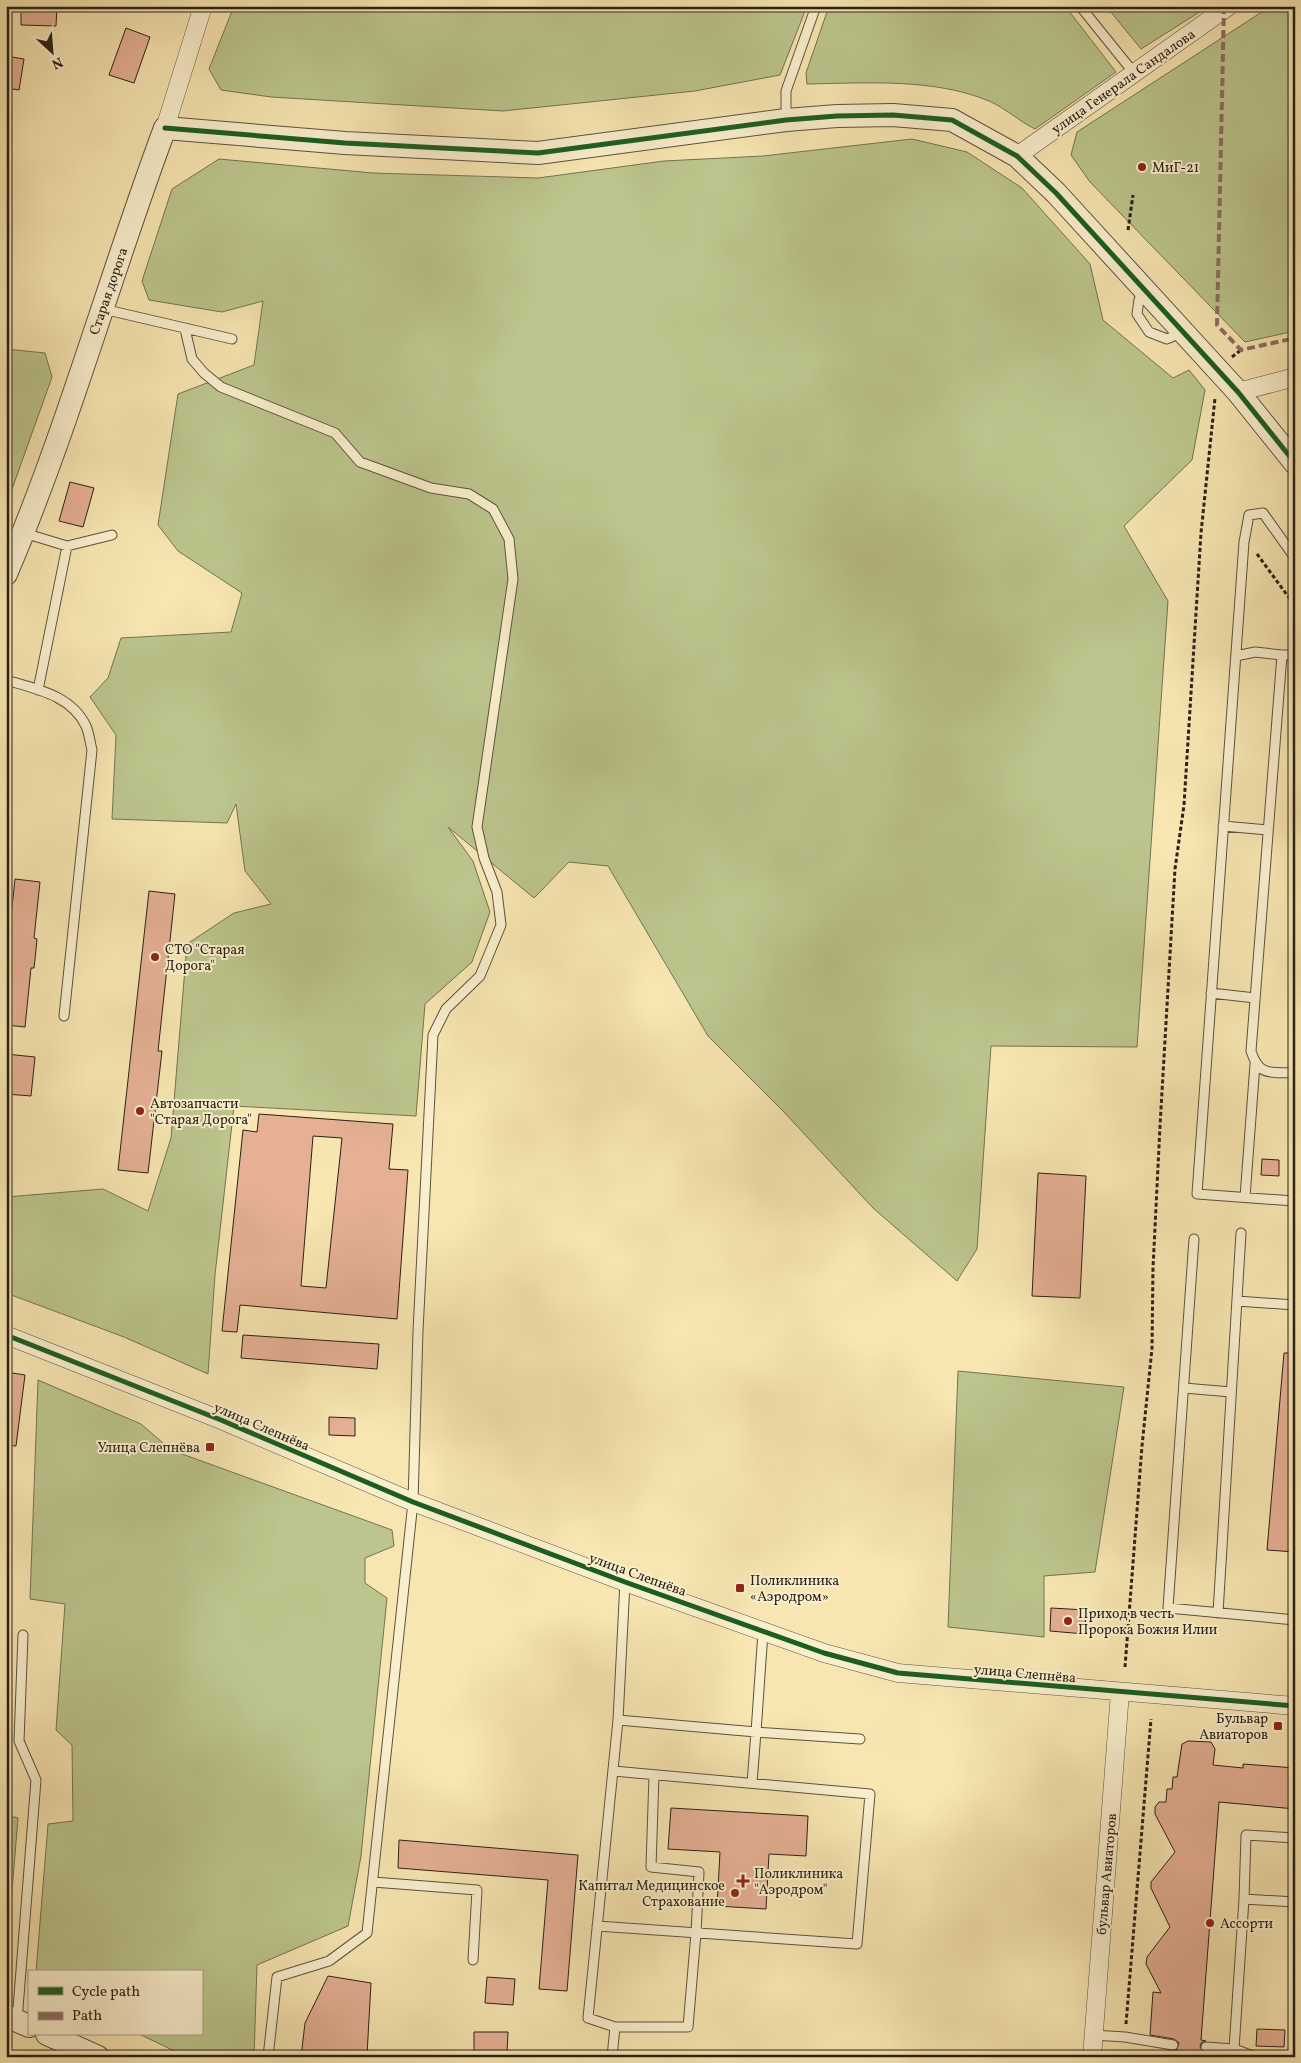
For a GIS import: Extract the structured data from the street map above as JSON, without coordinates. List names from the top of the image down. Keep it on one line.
{"streets":{"street":["улица Генерала Сандалова","Старая дорога","улица Слепнёва","бульвар Авиаторов"]},"crossings":[["улица Слепнёва","бульвар Авиаторов"]],"places":{"other":["МиГ-21","СТО \"Старая Дорога\"","Автозапчасти \"Старая Дорога\"","Приход в честь Пророка Божия Илии","Капитал Медицинское Страхование","Ассорти"],"transit":["Улица Слепнёва","Поликлиника «Аэродром»","Бульвар Авиаторов"],"health":["Поликлиника \"Аэродром\""]},"legend":["Cycle path","Path"],"north":"bottom right"}
